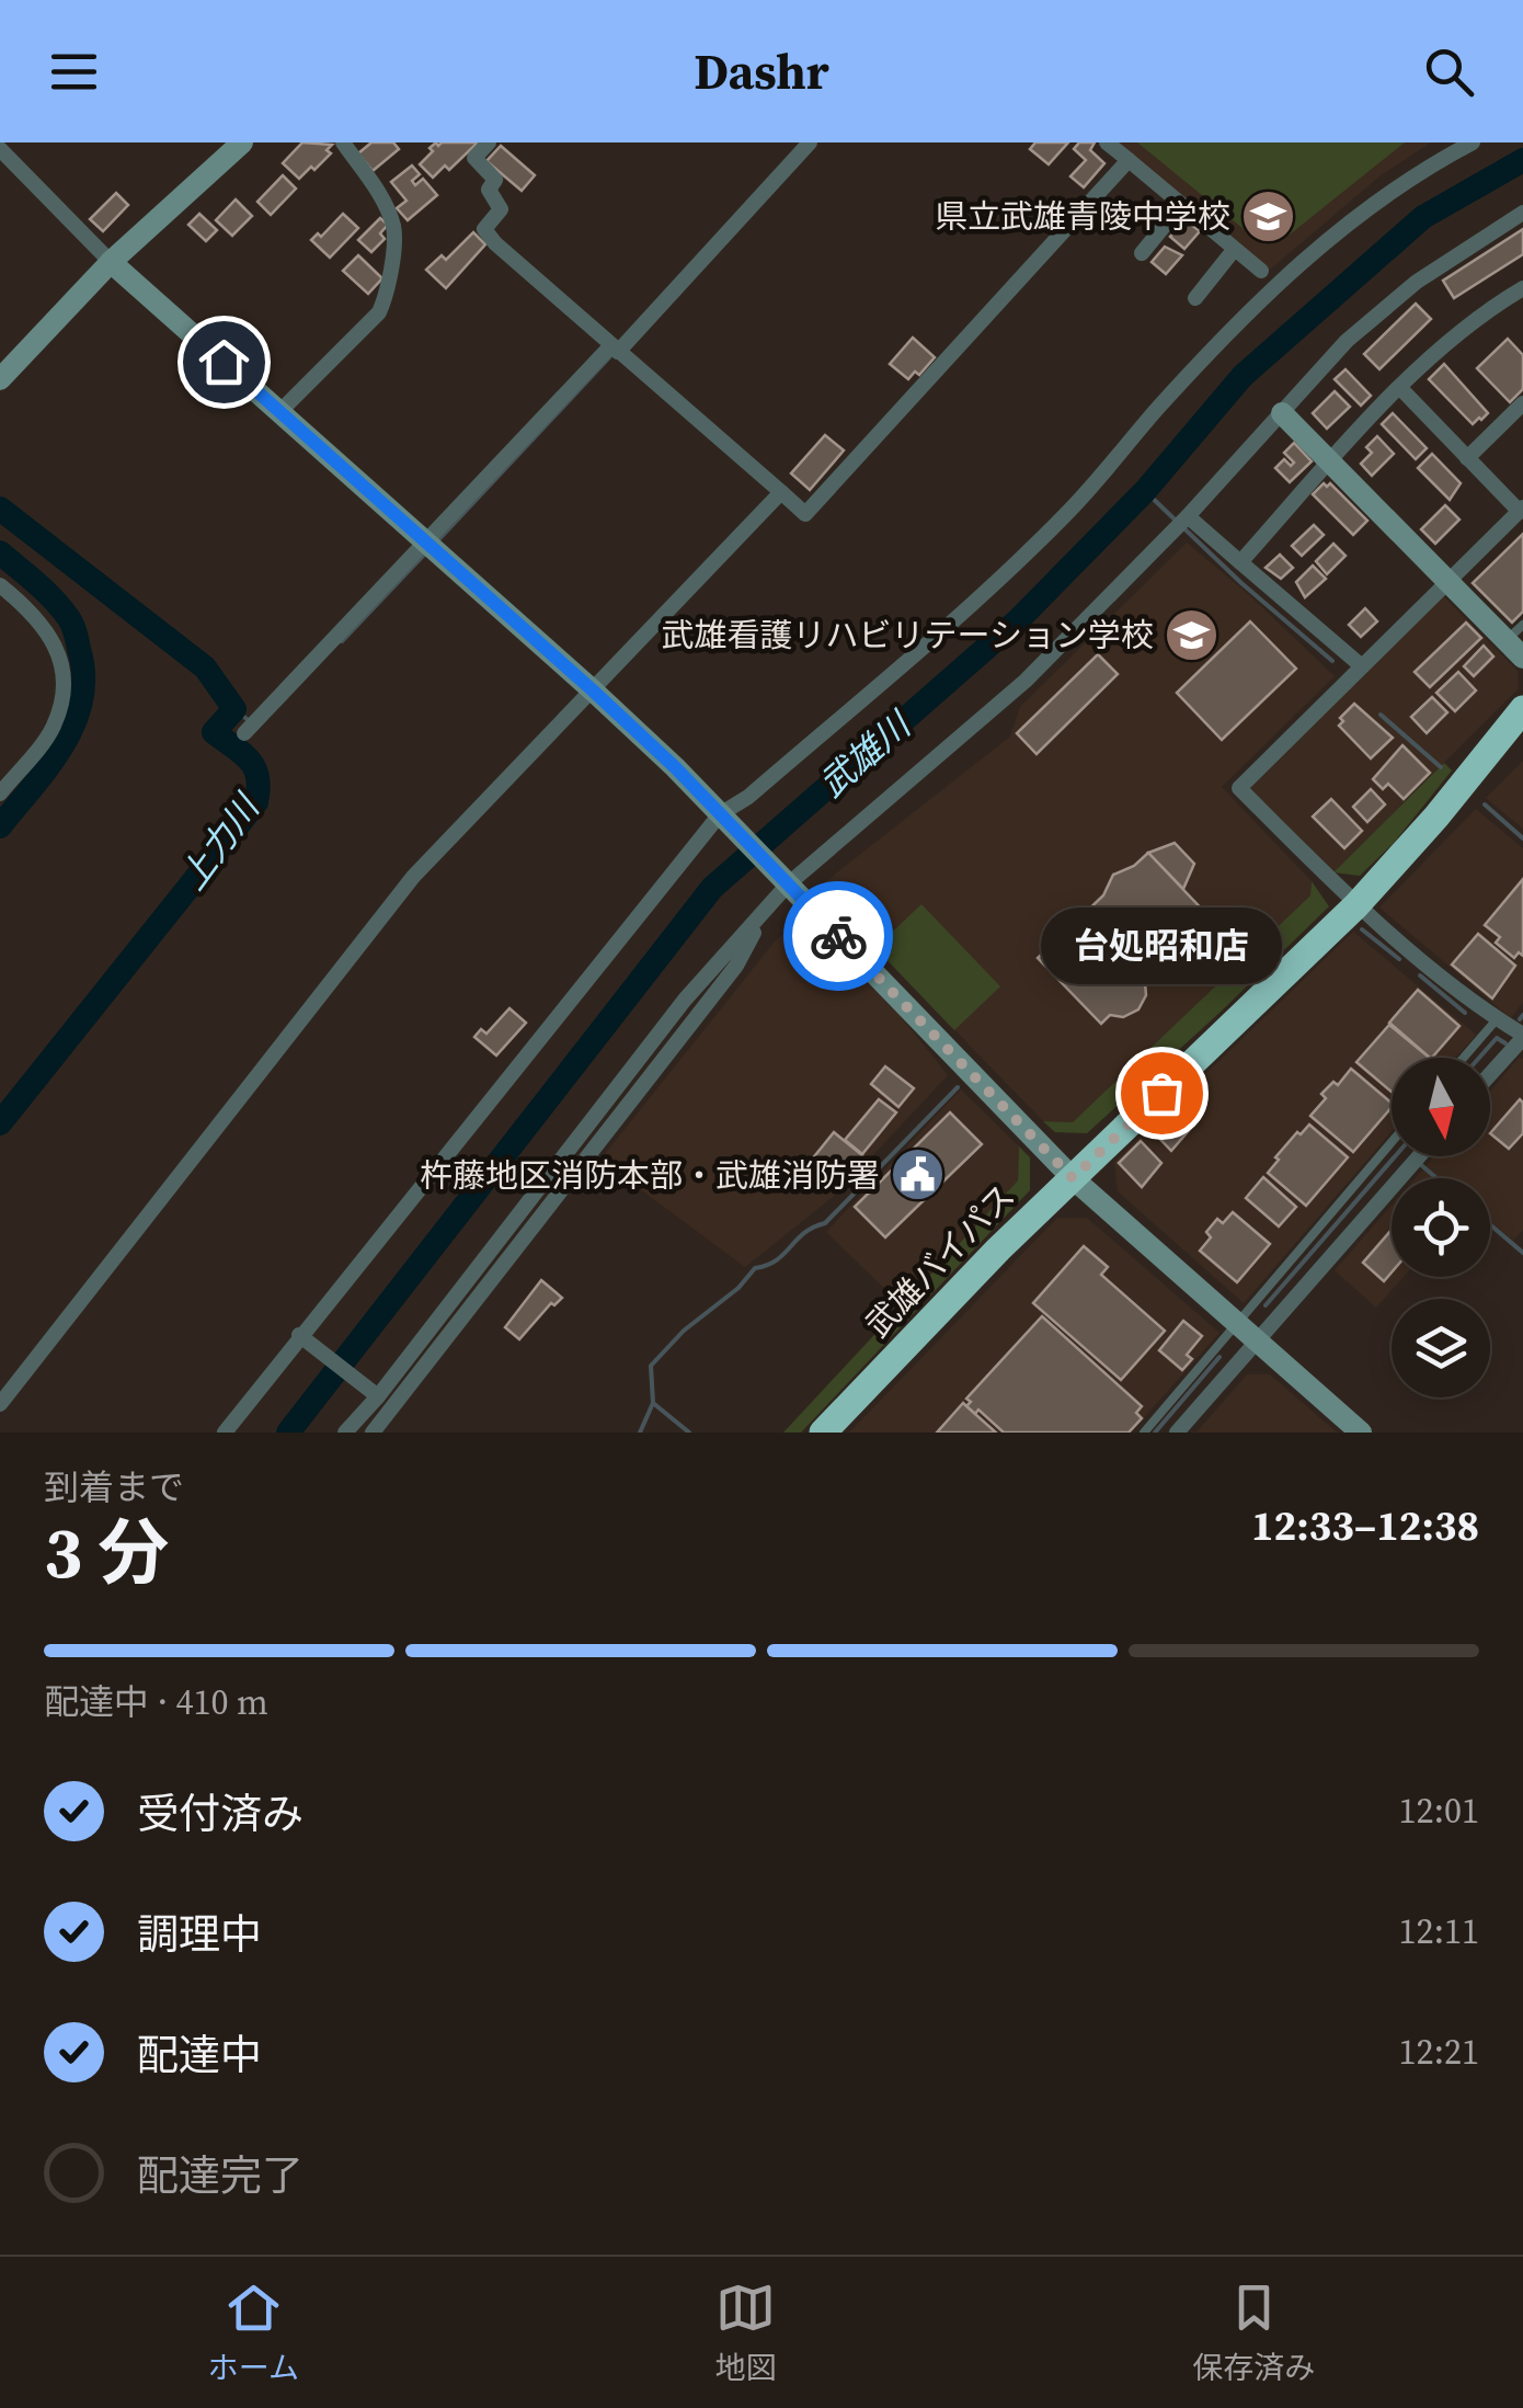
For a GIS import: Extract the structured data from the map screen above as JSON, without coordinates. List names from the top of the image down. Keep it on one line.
{"streets":{"highway":["武雄バイパス"]},"water":["武雄川","上力川"],"places":{"school or university":["県立武雄青陵中学校","武雄看護リハビリテーション学校"],"other":["台処昭和店"],"public building":["杵藤地区消防本部・武雄消防署"]},"north":"bottom","page":{"header":"Dashr","bubble":"台処昭和店","heading":["3 分","到着まで","12:33–12:38"],"bar":"配達中 · 410 m","list":[["受付済み","12:01"],["調理中","12:11"],["配達中","12:21"],"配達完了"],"tabs":["ホーム","地図","保存済み"]}}
